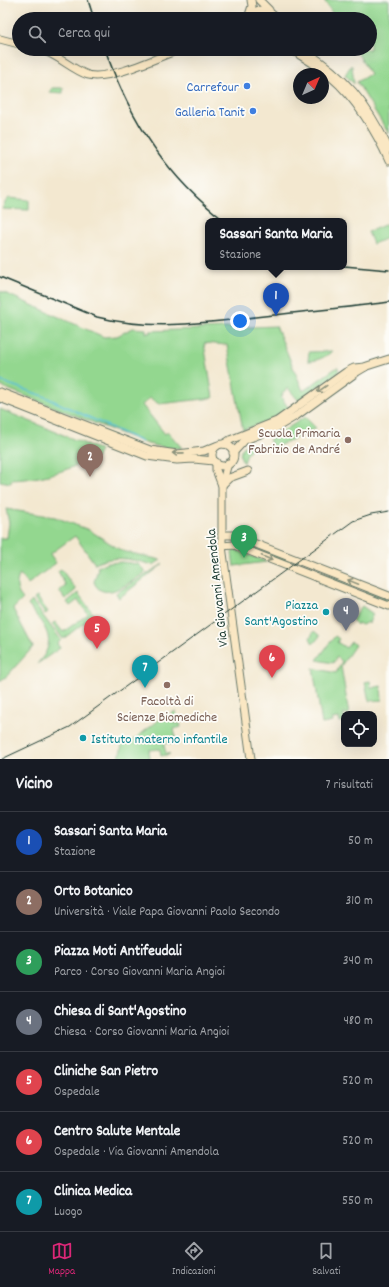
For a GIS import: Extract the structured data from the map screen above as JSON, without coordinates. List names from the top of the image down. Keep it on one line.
{"streets":{"main road":["Via Giovanni Amendola"]},"places":["Carrefour","Galleria Tanit","Scuola Primaria Fabrizio de André","Piazza Sant'Agostino","Facoltà di Scienze Biomediche","Istituto materno infantile"],"north":"top right","page":{"search":"Cerca qui","popup":["Sassari Santa Maria","Stazione"],"pins":["1","2","3","4","5","6","7"],"heading":["Vicino","7 risultati"],"list":[{"mark":"1","name":"Sassari Santa Maria","note":"Stazione","value":"50 m"},{"mark":"2","name":"Orto Botanico","note":"Università · Viale Papa Giovanni Paolo Secondo","value":"310 m"},{"mark":"3","name":"Piazza Moti Antifeudali","note":"Parco · Corso Giovanni Maria Angioi","value":"340 m"},{"mark":"4","name":"Chiesa di Sant'Agostino","note":"Chiesa · Corso Giovanni Maria Angioi","value":"480 m"},{"mark":"5","name":"Cliniche San Pietro","note":"Ospedale","value":"520 m"},{"mark":"6","name":"Centro Salute Mentale","note":"Ospedale · Via Giovanni Amendola","value":"520 m"},{"mark":"7","name":"Clinica Medica","note":"Luogo","value":"550 m"}],"nav":["Mappa","Indicazioni","Salvati"]}}
